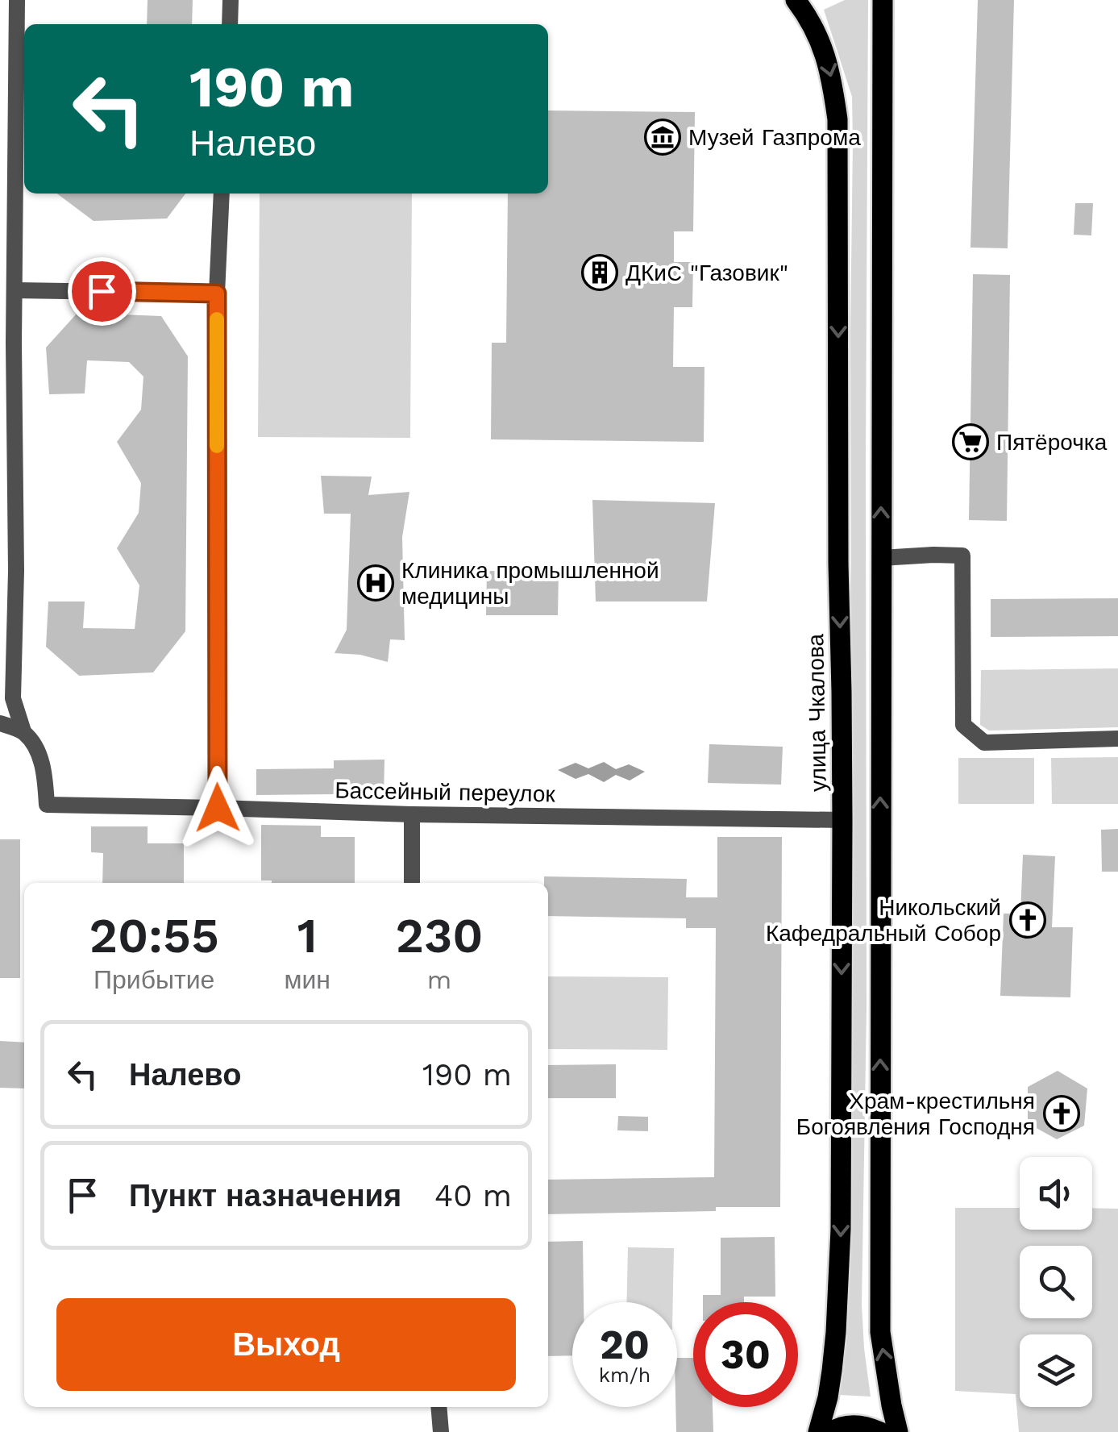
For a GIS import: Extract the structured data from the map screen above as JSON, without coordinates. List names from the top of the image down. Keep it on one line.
{"streets":{"main road":["улица Чкалова"],"street":["Бассейный переулок"]},"crossings":[["улица Чкалова","Бассейный переулок"]],"places":{"museum":["Музей Газпрома"],"building":["ДКиC \"Газовик\""],"supermarket":["Пятёрочка"],"hospital":["Клиника промышленной медицины"],"church":["Никольский Кафедральный Собор","Храм-крестильня Богоявления Господня"]},"page":{"turn":["190 m","Налево"],"eta":["20:55","Прибытие","1","мин","230","m"],"list":[{"name":"Налево","value":"190 m"},{"name":"Пункт назначения","value":"40 m"}],"buttons":"Выход","speed":"20 km/h","limit":"30"}}
